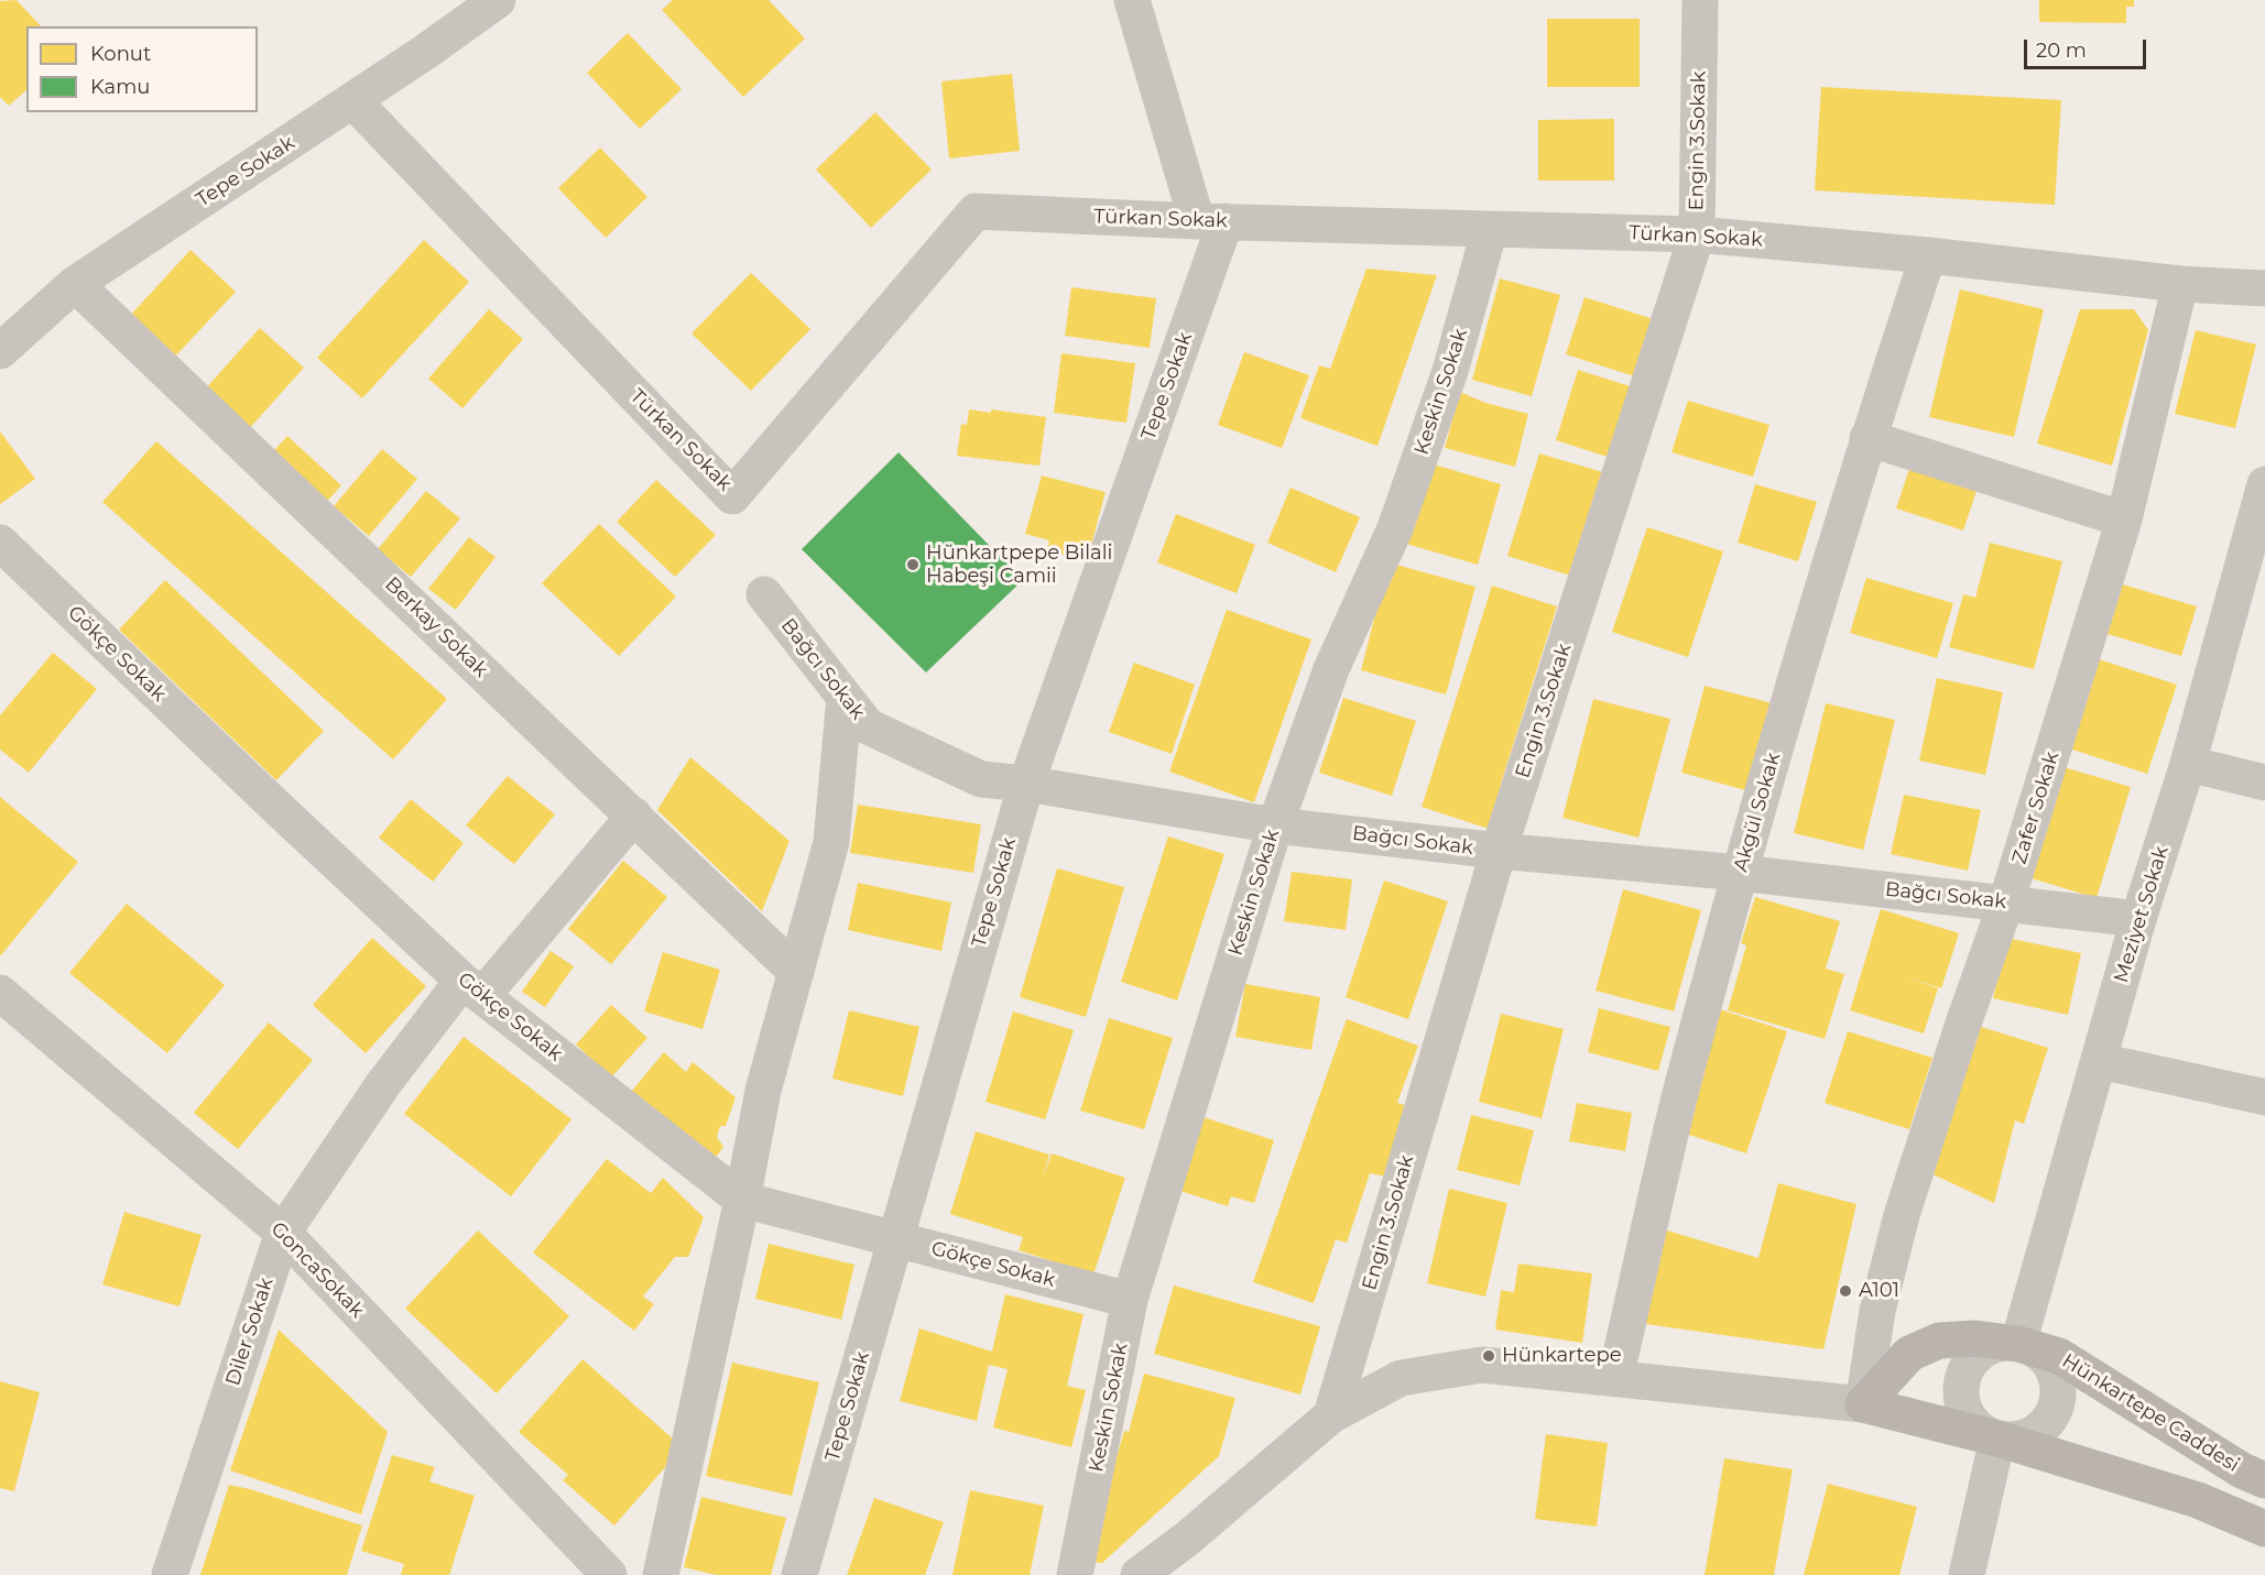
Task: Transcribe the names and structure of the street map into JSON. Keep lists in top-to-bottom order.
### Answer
{
  "streets": {
    "main road": ["Hünkartepe Caddesi"],
    "street": [
      "Engin 3.Sokak",
      "Tepe Sokak",
      "Türkan Sokak",
      "Keskin Sokak",
      "Berkay Sokak",
      "Gökçe Sokak",
      "Bağcı Sokak",
      "Zafer Sokak",
      "Akgül Sokak",
      "Meziyet Sokak",
      "GoncaSokak",
      "Diler Sokak"
    ]
  },
  "crossings": [
    ["Engin 3.Sokak", "Türkan Sokak"],
    ["Engin 3.Sokak", "Bağcı Sokak"],
    ["Tepe Sokak", "Türkan Sokak"],
    ["Tepe Sokak", "Berkay Sokak"],
    ["Tepe Sokak", "Gökçe Sokak"],
    ["Tepe Sokak", "Bağcı Sokak"],
    ["Türkan Sokak", "Keskin Sokak"],
    ["Türkan Sokak", "Zafer Sokak"],
    ["Türkan Sokak", "Akgül Sokak"],
    ["Keskin Sokak", "Gökçe Sokak"],
    ["Keskin Sokak", "Bağcı Sokak"],
    ["Berkay Sokak", "Diler Sokak"],
    ["Gökçe Sokak", "Diler Sokak"],
    ["Bağcı Sokak", "Zafer Sokak"],
    ["Bağcı Sokak", "Akgül Sokak"],
    ["Bağcı Sokak", "Meziyet Sokak"],
    ["Zafer Sokak", "Hünkartepe Caddesi"],
    ["Meziyet Sokak", "Hünkartepe Caddesi"],
    ["GoncaSokak", "Diler Sokak"]
  ],
  "places": ["Hünkartpepe Bilali Habeşi Camii", "A101", "Hünkartepe"],
  "legend": ["Konut", "Kamu"],
  "scale_bar": "20 m"
}
